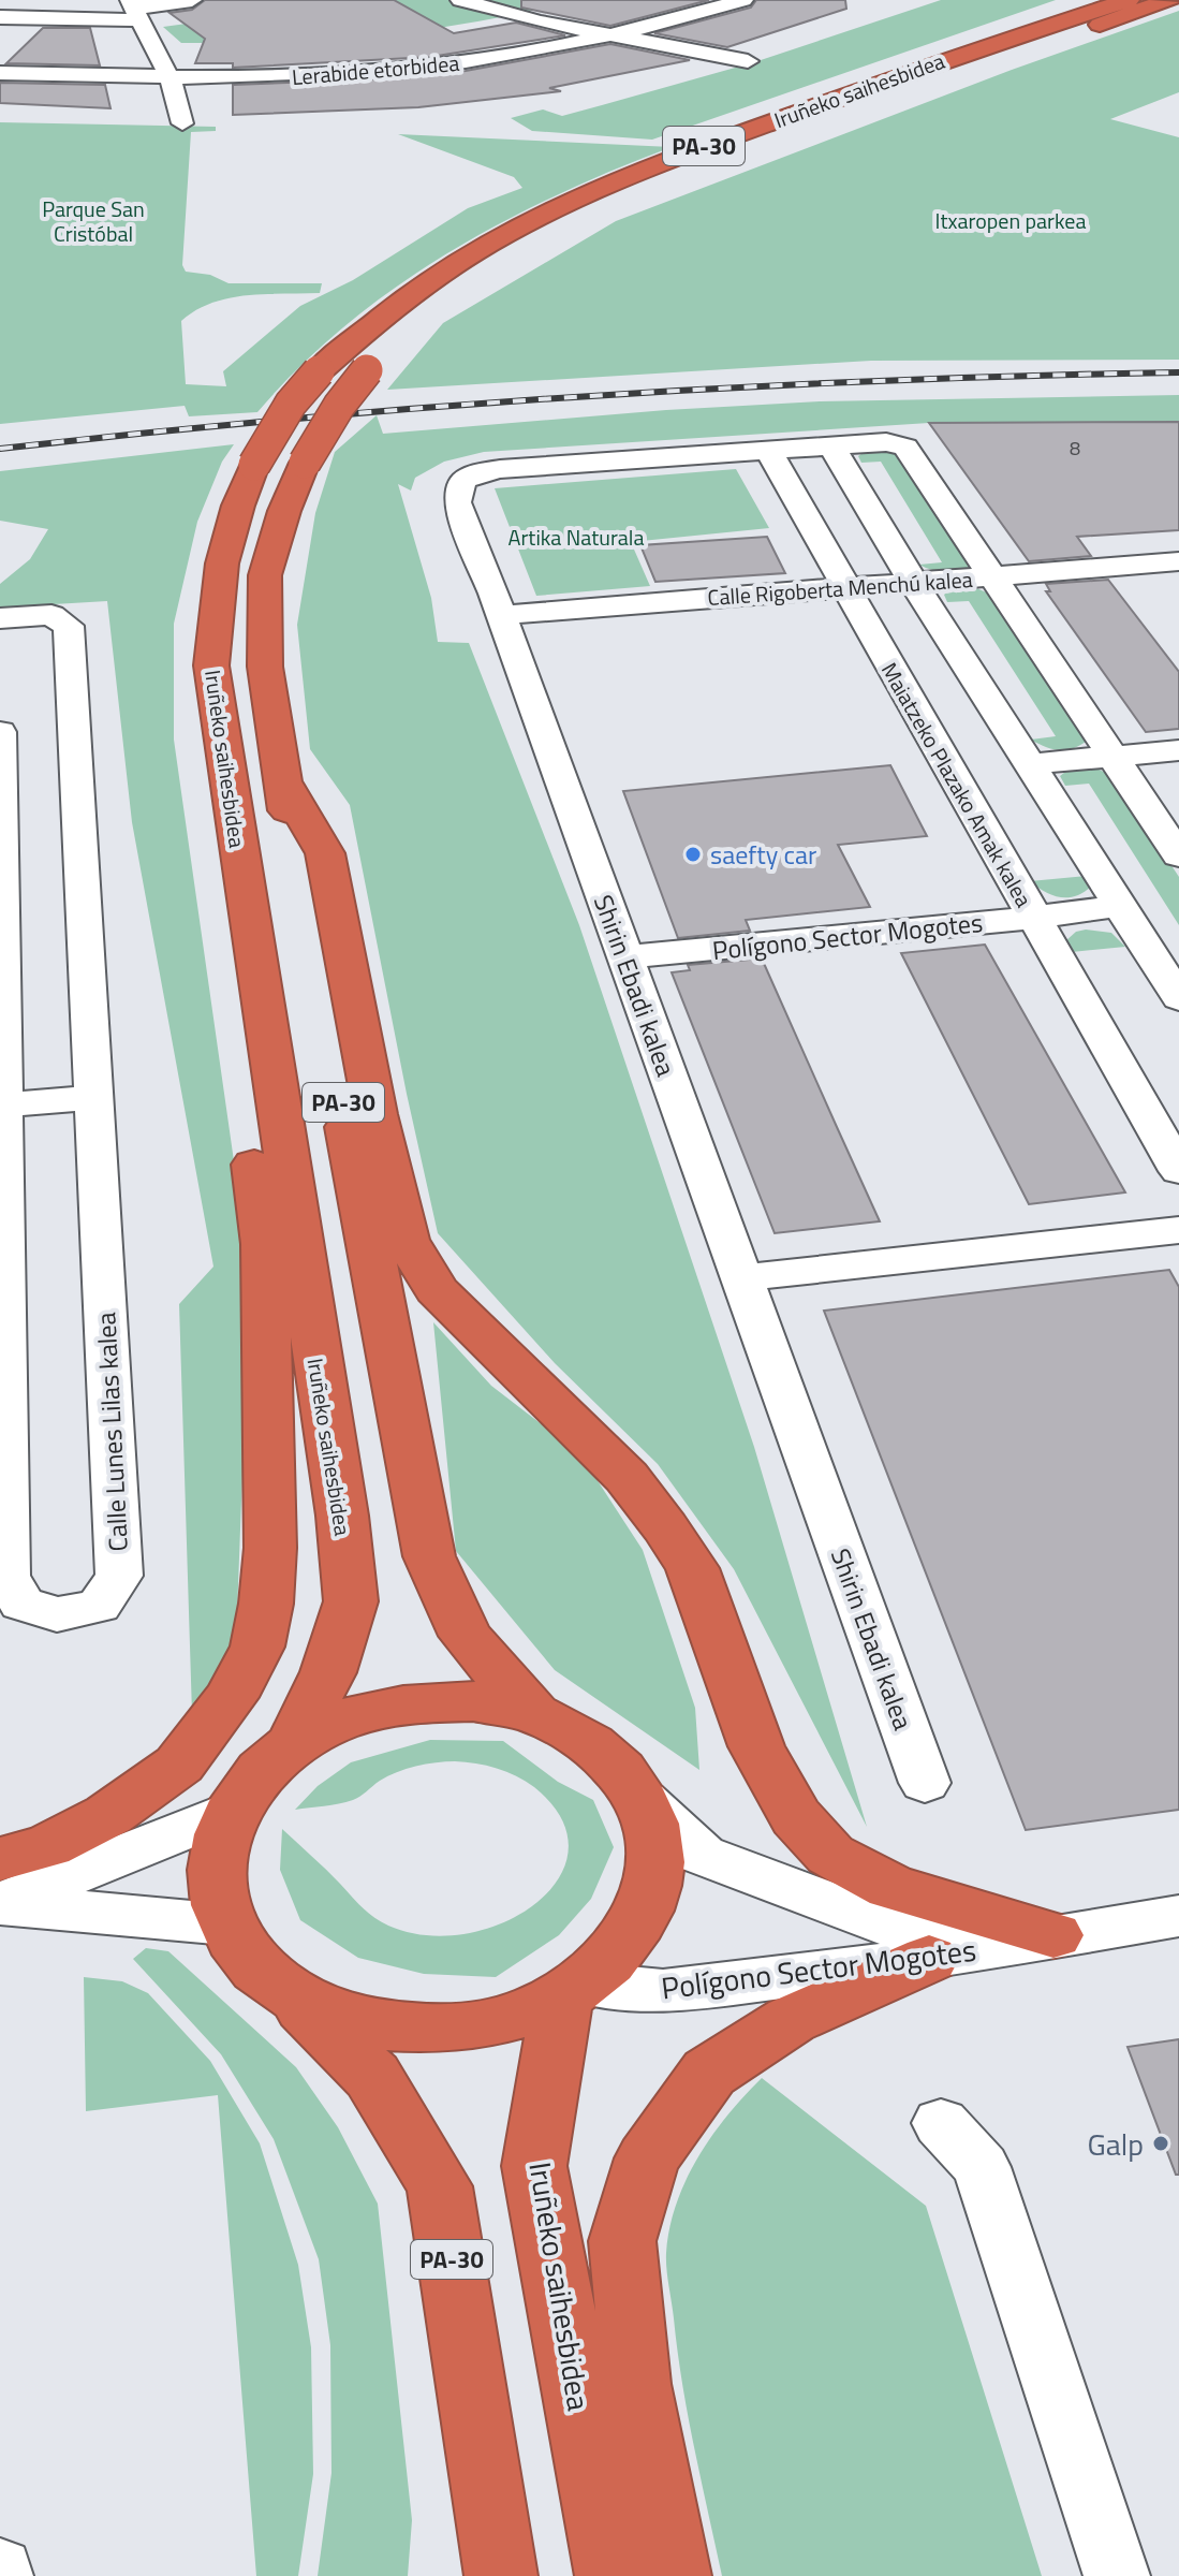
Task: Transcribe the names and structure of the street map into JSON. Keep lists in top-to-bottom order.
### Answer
{
  "streets": {
    "highway": ["Iruñeko saihesbidea", "PA-30"],
    "street": [
      "Lerabide etorbidea",
      "Calle Rigoberta Menchú kalea",
      "Maiatzeko Plazako Amak kalea",
      "Polígono Sector Mogotes",
      "Shirin Ebadi kalea",
      "Calle Lunes Lilas kalea"
    ]
  },
  "crossings": [
    ["Iruñeko saihesbidea", "PA-30"],
    ["Iruñeko saihesbidea", "Polígono Sector Mogotes"],
    ["PA-30", "Polígono Sector Mogotes"],
    ["Calle Rigoberta Menchú kalea", "Maiatzeko Plazako Amak kalea"],
    ["Calle Rigoberta Menchú kalea", "Shirin Ebadi kalea"],
    ["Maiatzeko Plazako Amak kalea", "Polígono Sector Mogotes"],
    ["Maiatzeko Plazako Amak kalea", "Shirin Ebadi kalea"],
    ["Polígono Sector Mogotes", "Shirin Ebadi kalea"]
  ],
  "parks": ["Parque San Cristóbal", "Itxaropen parkea", "Artika Naturala"],
  "places": ["saefty car", "Galp"],
  "house_numbers": ["8"]
}
